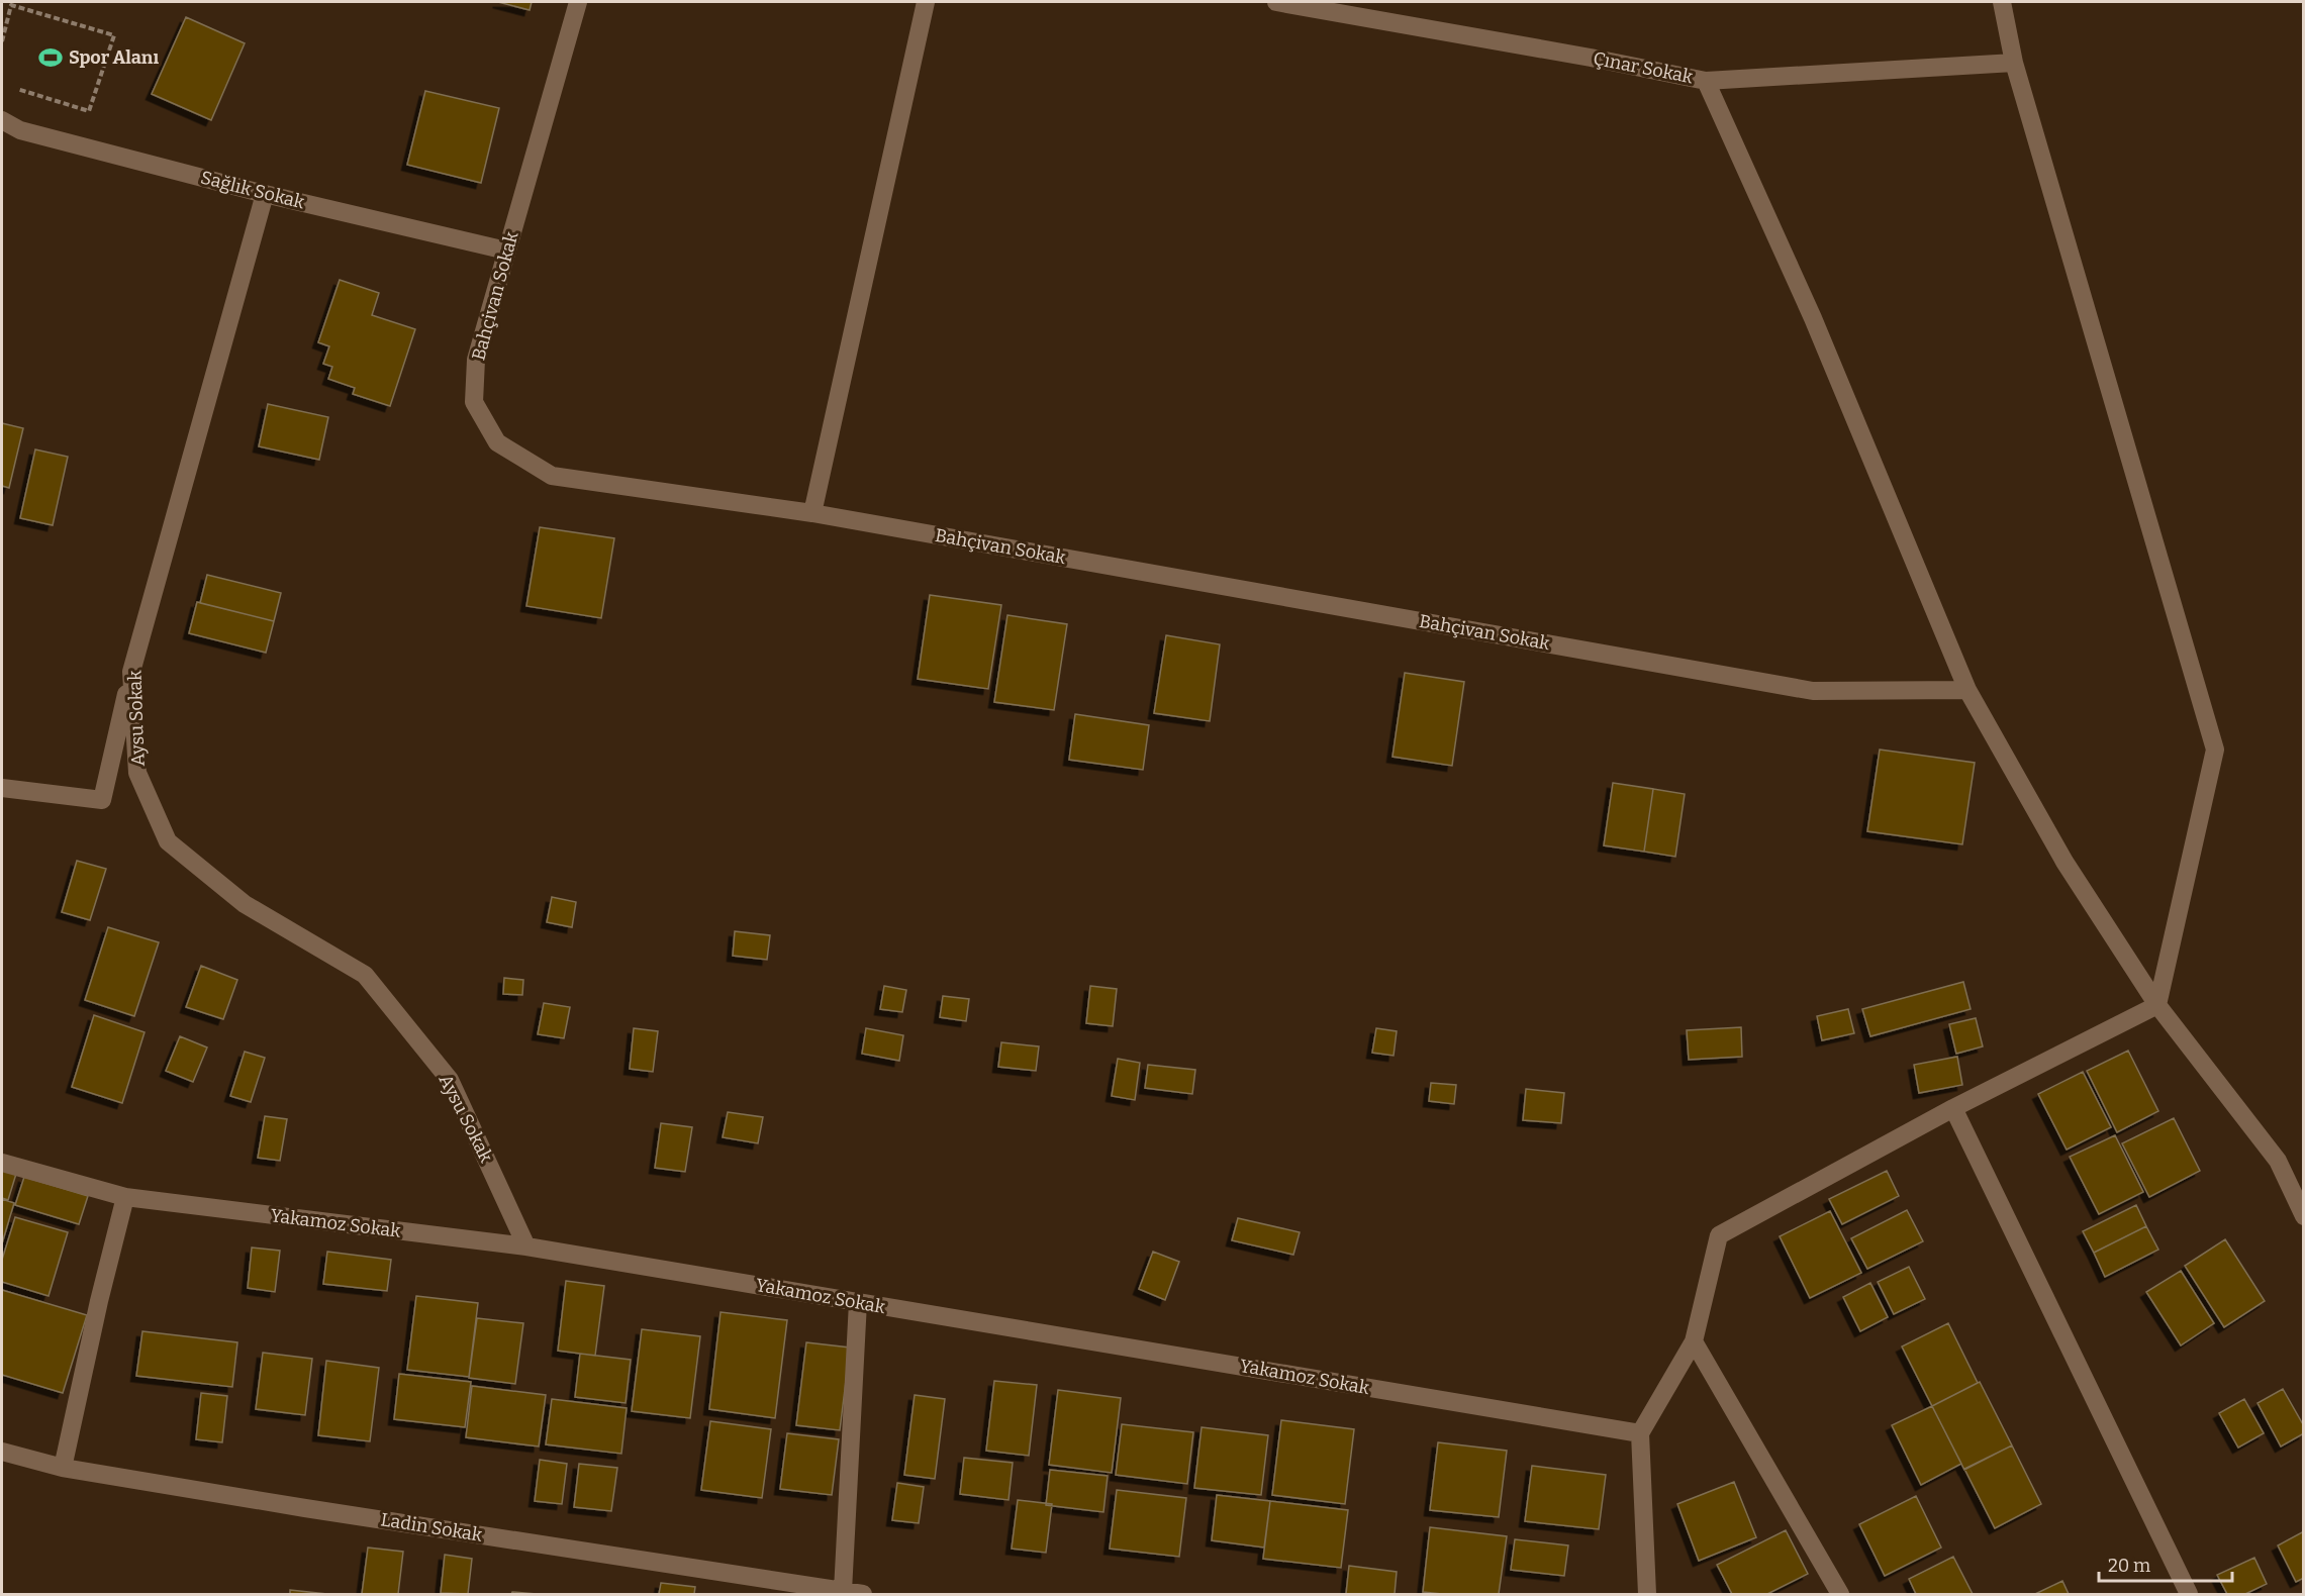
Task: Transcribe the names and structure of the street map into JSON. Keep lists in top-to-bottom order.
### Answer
{
  "streets": {
    "street": [
      "Çınar Sokak",
      "Sağlık Sokak",
      "Bahçivan Sokak",
      "Aysu Sokak",
      "Yakamoz Sokak",
      "Ladin Sokak"
    ]
  },
  "crossings": [
    ["Sağlık Sokak", "Bahçivan Sokak"],
    ["Sağlık Sokak", "Aysu Sokak"],
    ["Aysu Sokak", "Yakamoz Sokak"]
  ],
  "places": {
    "sports": ["Spor Alanı"]
  },
  "scale_bar": "20 m"
}
